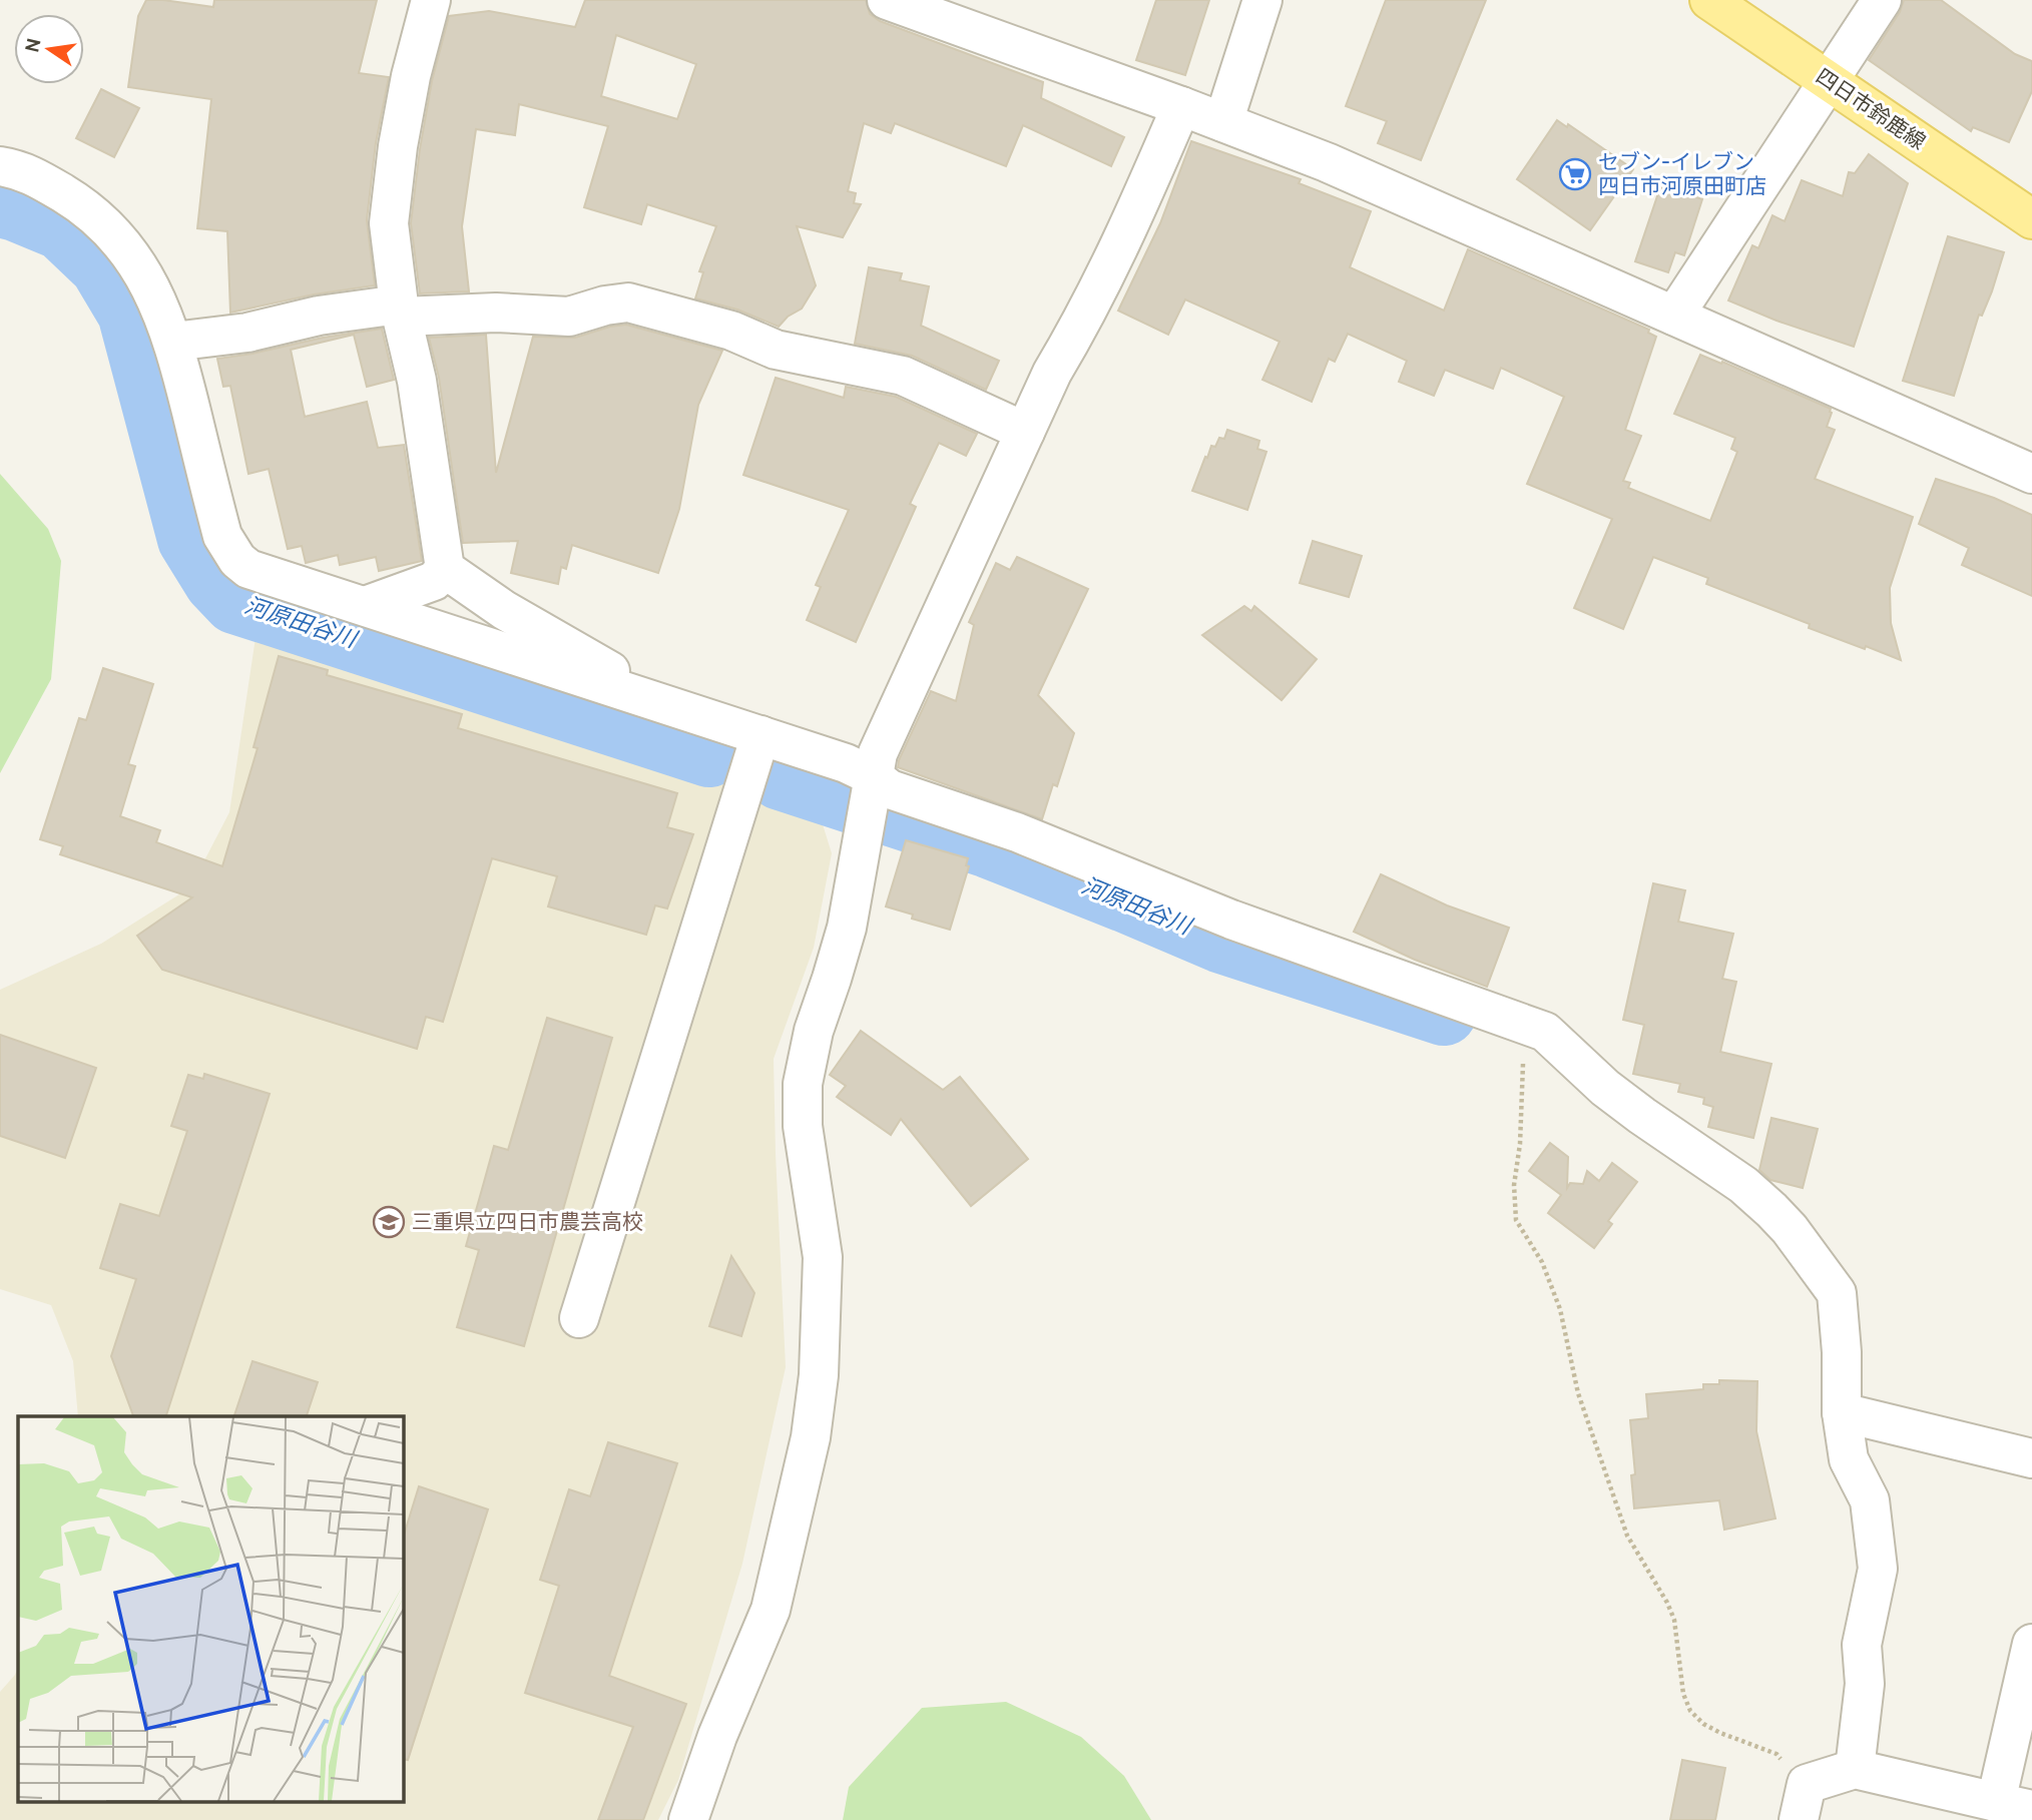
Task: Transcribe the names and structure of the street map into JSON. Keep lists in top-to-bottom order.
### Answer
{
  "streets": {
    "main road": ["四日市鈴鹿線"]
  },
  "water": ["河原田谷川"],
  "places": {
    "supermarket": ["セブン-イレブン 四日市河原田町店"],
    "school or university": ["三重県立四日市農芸高校"]
  },
  "north": "left"
}
